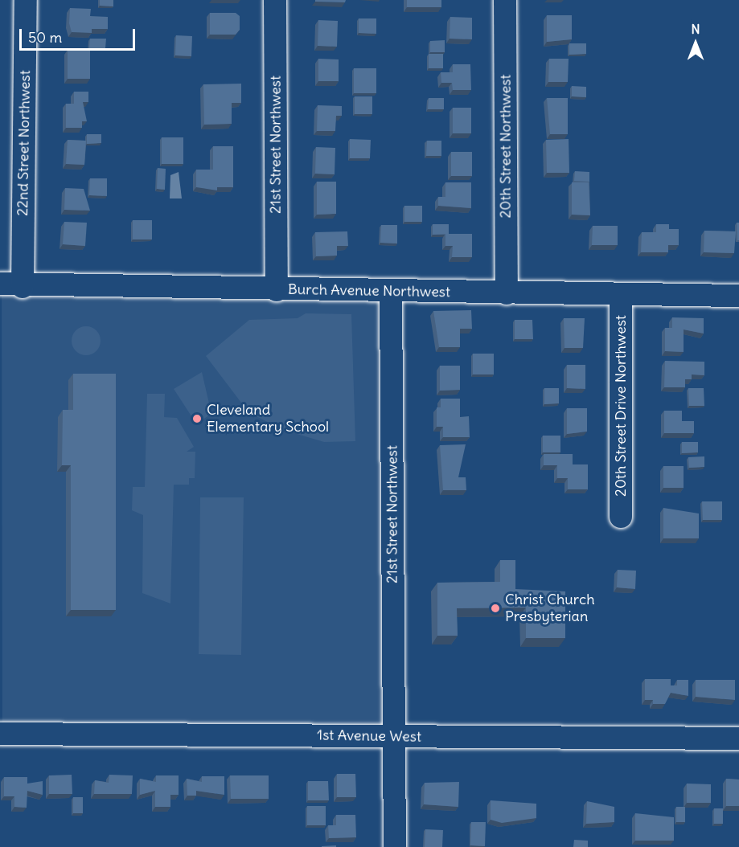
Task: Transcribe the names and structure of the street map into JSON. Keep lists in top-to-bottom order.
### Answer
{
  "streets": {
    "street": [
      "22nd Street Northwest",
      "21st Street Northwest",
      "20th Street Northwest",
      "Burch Avenue Northwest",
      "20th Street Drive Northwest",
      "1st Avenue West"
    ]
  },
  "crossings": [
    ["22nd Street Northwest", "Burch Avenue Northwest"],
    ["21st Street Northwest", "Burch Avenue Northwest"],
    ["21st Street Northwest", "1st Avenue West"],
    ["20th Street Northwest", "Burch Avenue Northwest"],
    ["Burch Avenue Northwest", "20th Street Drive Northwest"]
  ],
  "places": ["Cleveland Elementary School", "Christ Church Presbyterian"],
  "scale_bar": "50 m",
  "north": "top"
}
